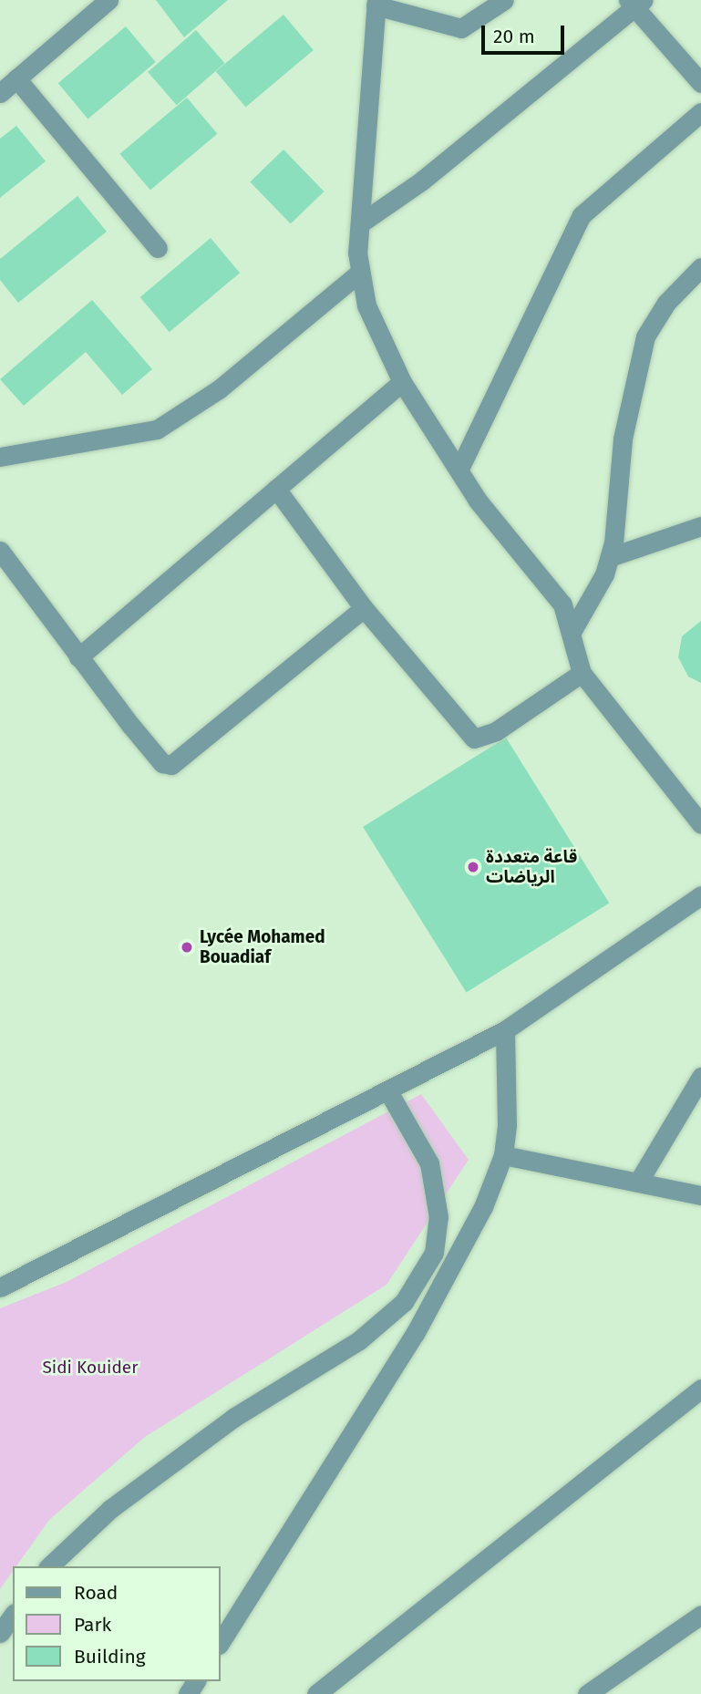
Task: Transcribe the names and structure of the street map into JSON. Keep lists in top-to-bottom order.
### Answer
{
  "parks": ["Sidi Kouider"],
  "places": ["قاعة متعددة الرياضات", "Lycée Mohamed Bouadiaf"],
  "legend": ["Road", "Park", "Building"],
  "scale_bar": "20 m"
}
